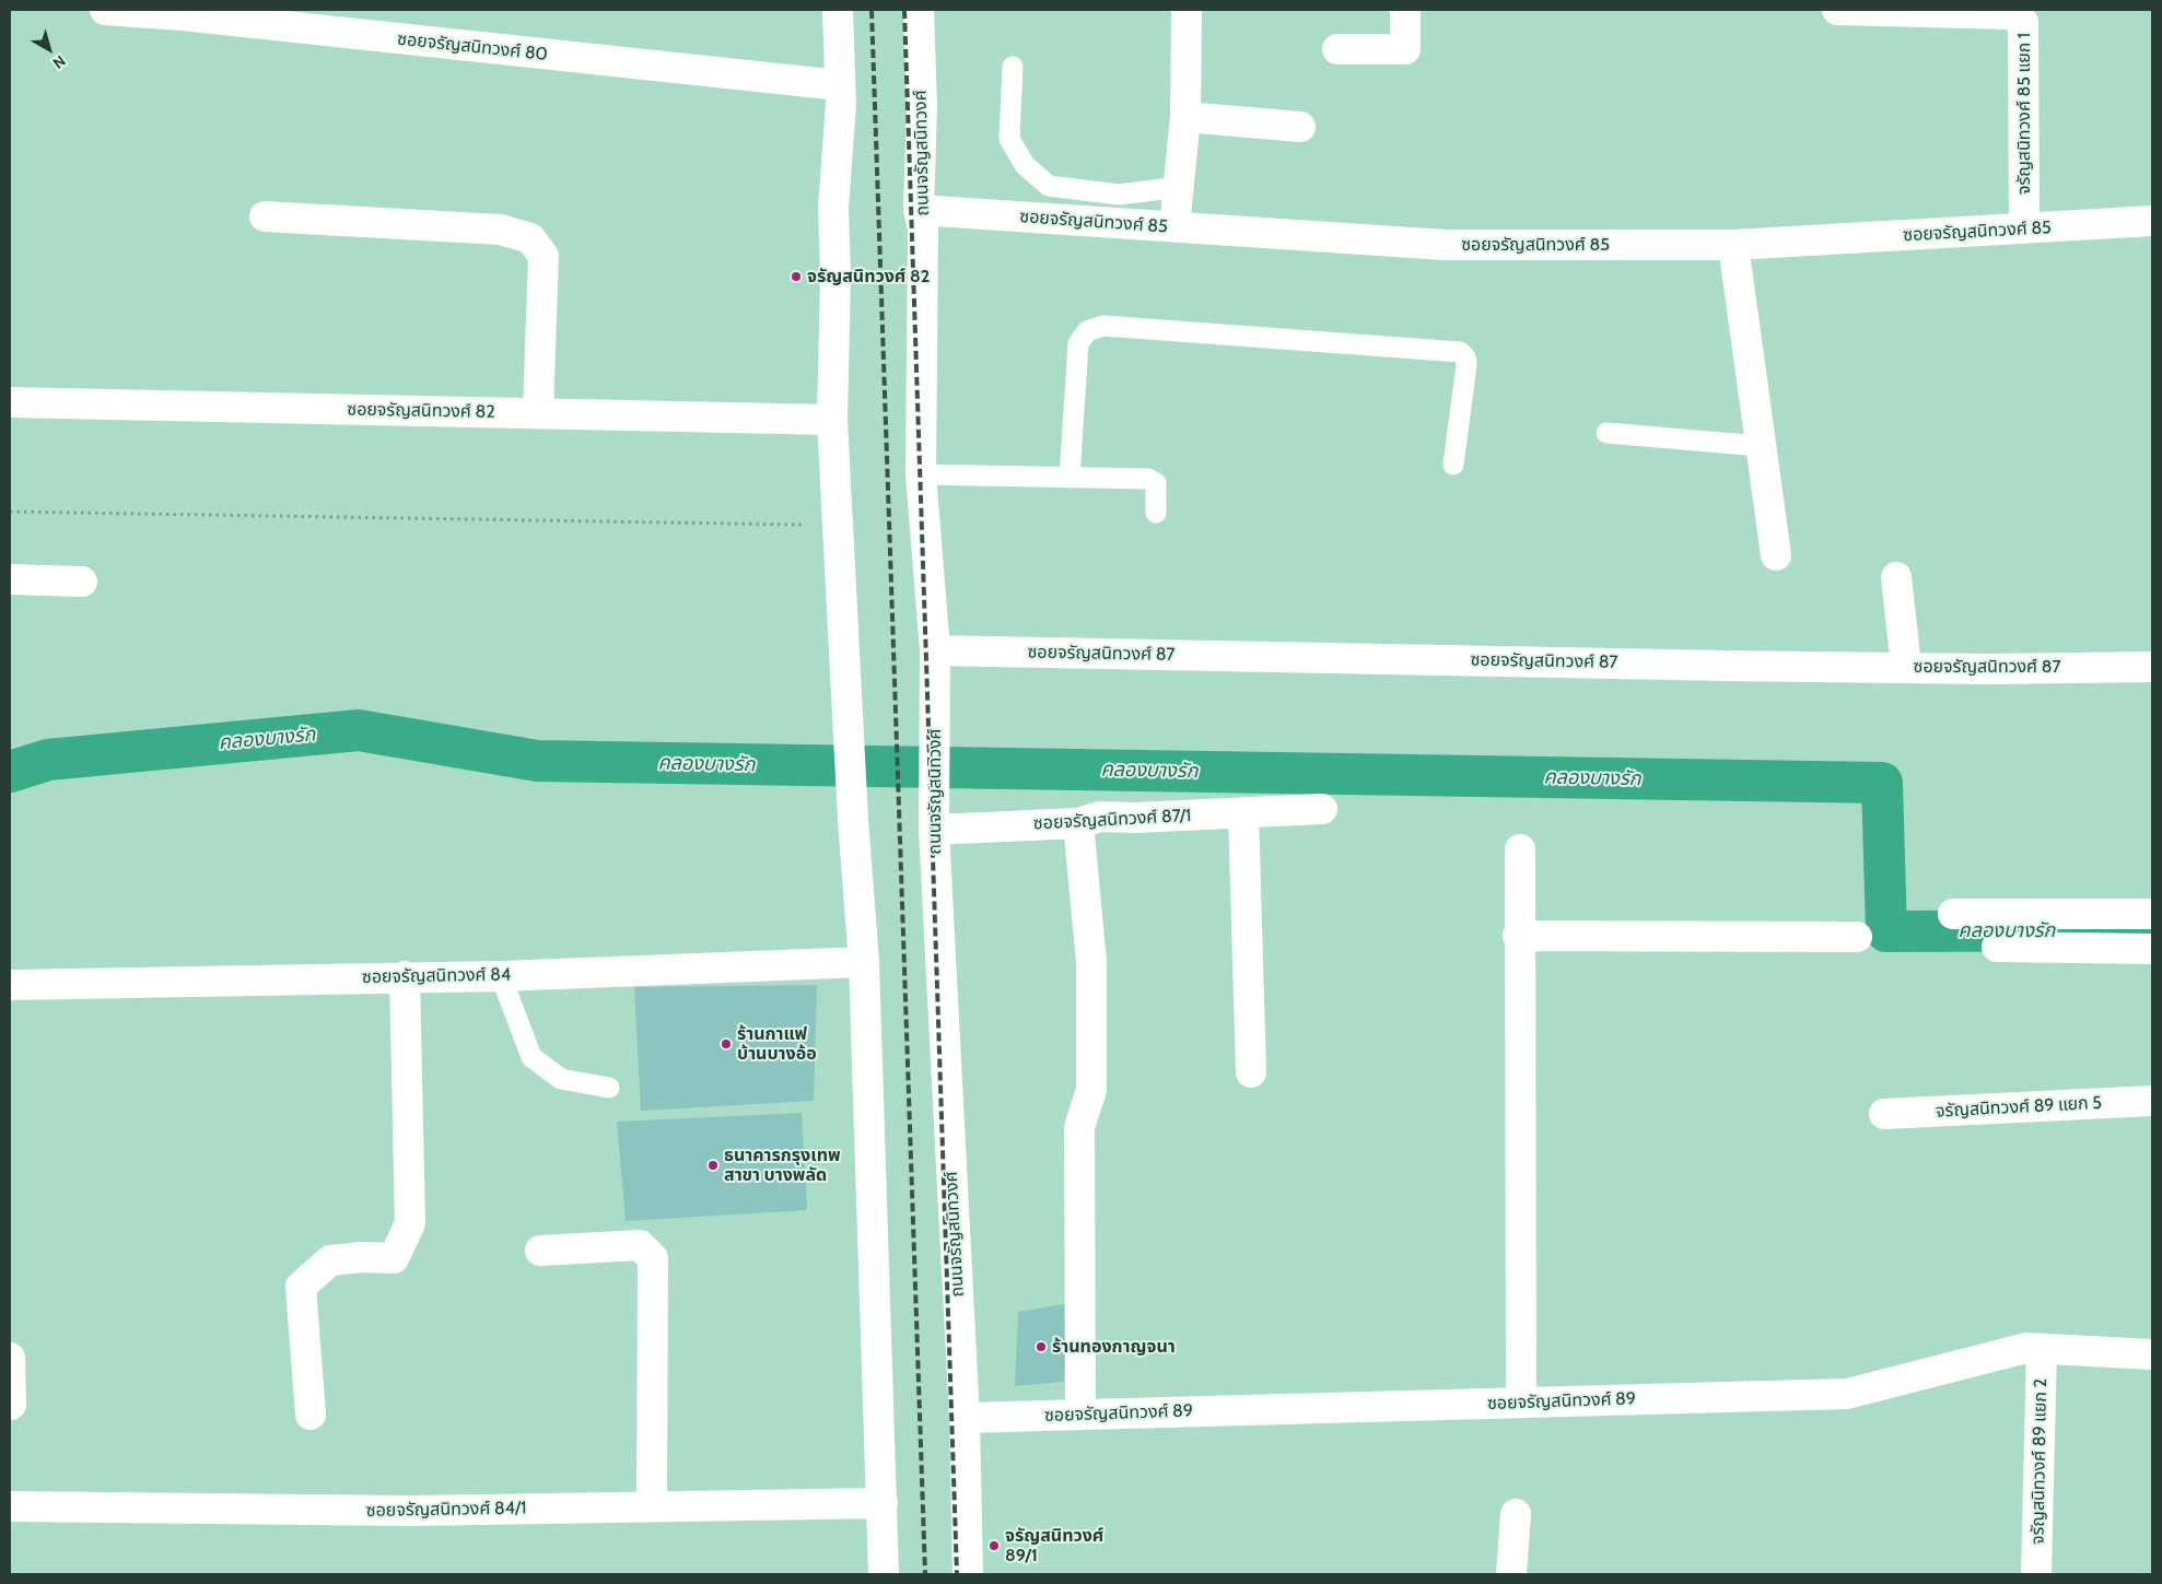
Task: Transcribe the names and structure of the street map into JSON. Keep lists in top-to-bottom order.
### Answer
{
  "streets": {
    "street": [
      "ซอยจรัญสนิทวงศ์ 80",
      "จรัญสนิทวงศ์ 85 แยก 1",
      "ถนนจรัญสนิทวงศ์",
      "ซอยจรัญสนิทวงศ์ 85",
      "ซอยจรัญสนิทวงศ์ 82",
      "ซอยจรัญสนิทวงศ์ 87",
      "ซอยจรัญสนิทวงศ์ 87/1",
      "ซอยจรัญสนิทวงศ์ 84",
      "จรัญสนิทวงศ์ 89 แยก 5",
      "ซอยจรัญสนิทวงศ์ 89",
      "จรัญสนิทวงศ์ 89 แยก 2",
      "ซอยจรัญสนิทวงศ์ 84/1"
    ]
  },
  "crossings": [
    ["จรัญสนิทวงศ์ 85 แยก 1", "ซอยจรัญสนิทวงศ์ 85"],
    ["ถนนจรัญสนิทวงศ์", "ซอยจรัญสนิทวงศ์ 85"],
    ["ถนนจรัญสนิทวงศ์", "ซอยจรัญสนิทวงศ์ 87"],
    ["ถนนจรัญสนิทวงศ์", "ซอยจรัญสนิทวงศ์ 87/1"],
    ["ถนนจรัญสนิทวงศ์", "ซอยจรัญสนิทวงศ์ 89"],
    ["ซอยจรัญสนิทวงศ์ 89", "จรัญสนิทวงศ์ 89 แยก 2"]
  ],
  "water": ["คลองบางรัก"],
  "places": [
    "จรัญสนิทวงศ์ 82",
    "ร้านกาแฟ บ้านบางอ้อ",
    "ธนาคารกรุงเทพ สาขา บางพลัด",
    "ร้านทองกาญจนา",
    "จรัญสนิทวงศ์ 89/1"
  ],
  "north": "bottom right"
}
